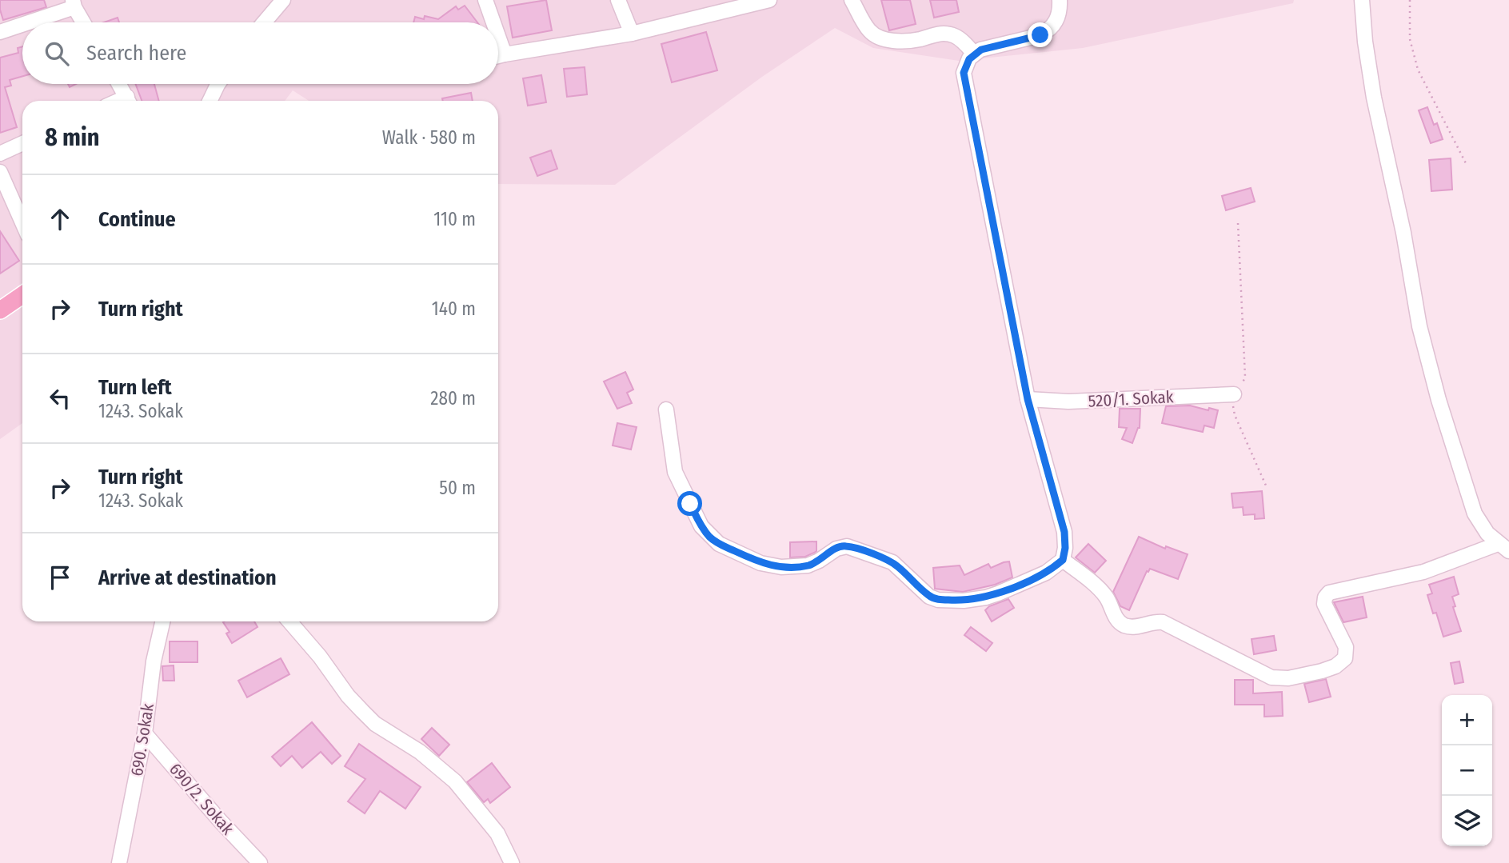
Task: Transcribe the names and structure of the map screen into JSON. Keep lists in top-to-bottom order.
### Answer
{
  "streets": {
    "street": ["520/1. Sokak", "690. Sokak", "690/2. Sokak"]
  },
  "crossings": [
    ["690. Sokak", "690/2. Sokak"]
  ],
  "page": {
    "search": "Search here",
    "heading": ["8 min", "Walk · 580 m"],
    "list": [
      ["Continue", "110 m"],
      ["Turn right", "140 m"],
      ["Turn left", "1243. Sokak", "280 m"],
      ["Turn right", "1243. Sokak", "50 m"],
      "Arrive at destination"
    ],
    "map_buttons": ["+", "−"]
  }
}
